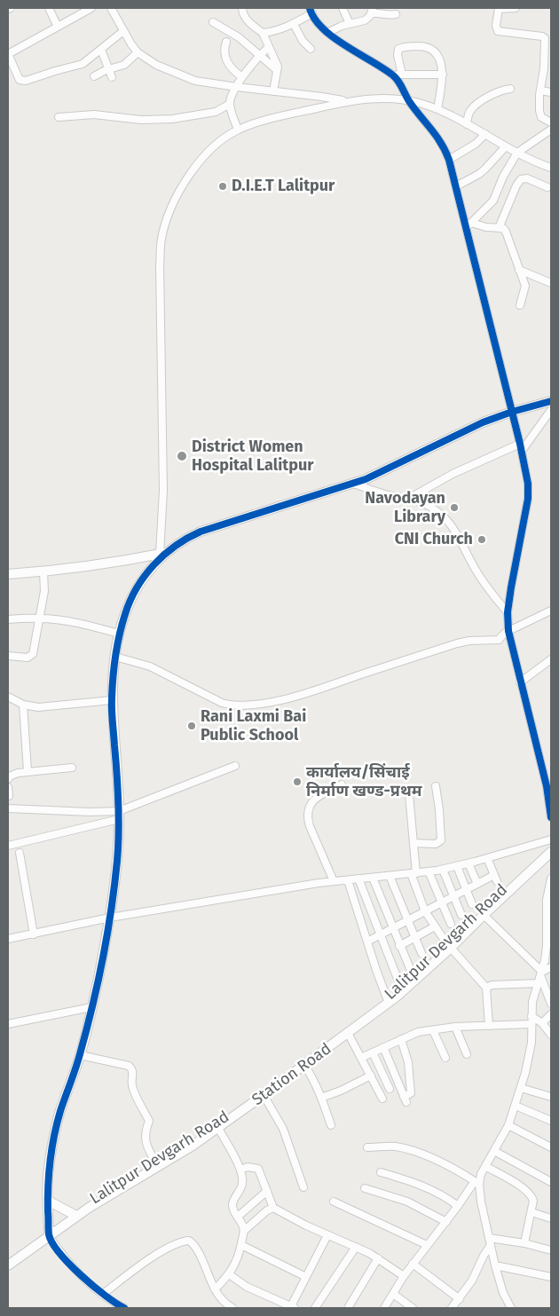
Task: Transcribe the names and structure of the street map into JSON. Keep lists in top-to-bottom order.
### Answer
{
  "streets": {
    "main road": ["Lalitpur Devgarh Road", "Station Road"]
  },
  "crossings": [
    ["Lalitpur Devgarh Road", "Station Road"]
  ],
  "places": [
    "D.I.E.T Lalitpur",
    "District Women Hospital Lalitpur",
    "Navodayan Library",
    "CNI Church",
    "Rani Laxmi Bai Public School",
    "कार्यालय/सिंचाई निर्माण खण्ड-प्रथम"
  ]
}
